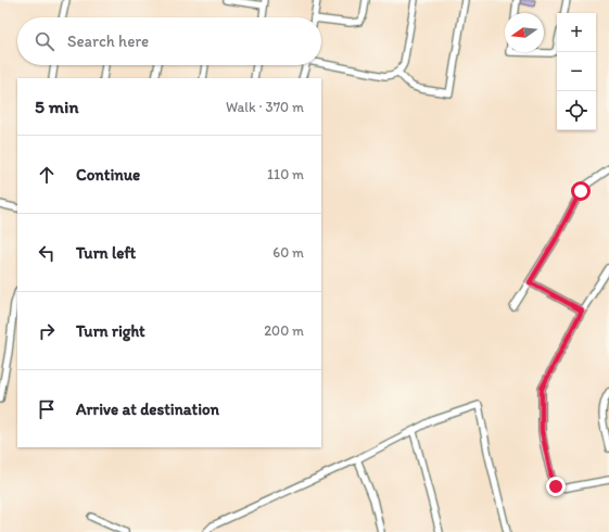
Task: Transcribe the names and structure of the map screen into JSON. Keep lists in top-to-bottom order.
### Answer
{
  "north": "left",
  "page": {
    "map_buttons": ["+", "−"],
    "search": "Search here",
    "heading": ["5 min", "Walk · 370 m"],
    "list": [
      ["Continue", "110 m"],
      ["Turn left", "60 m"],
      ["Turn right", "200 m"],
      "Arrive at destination"
    ]
  }
}
